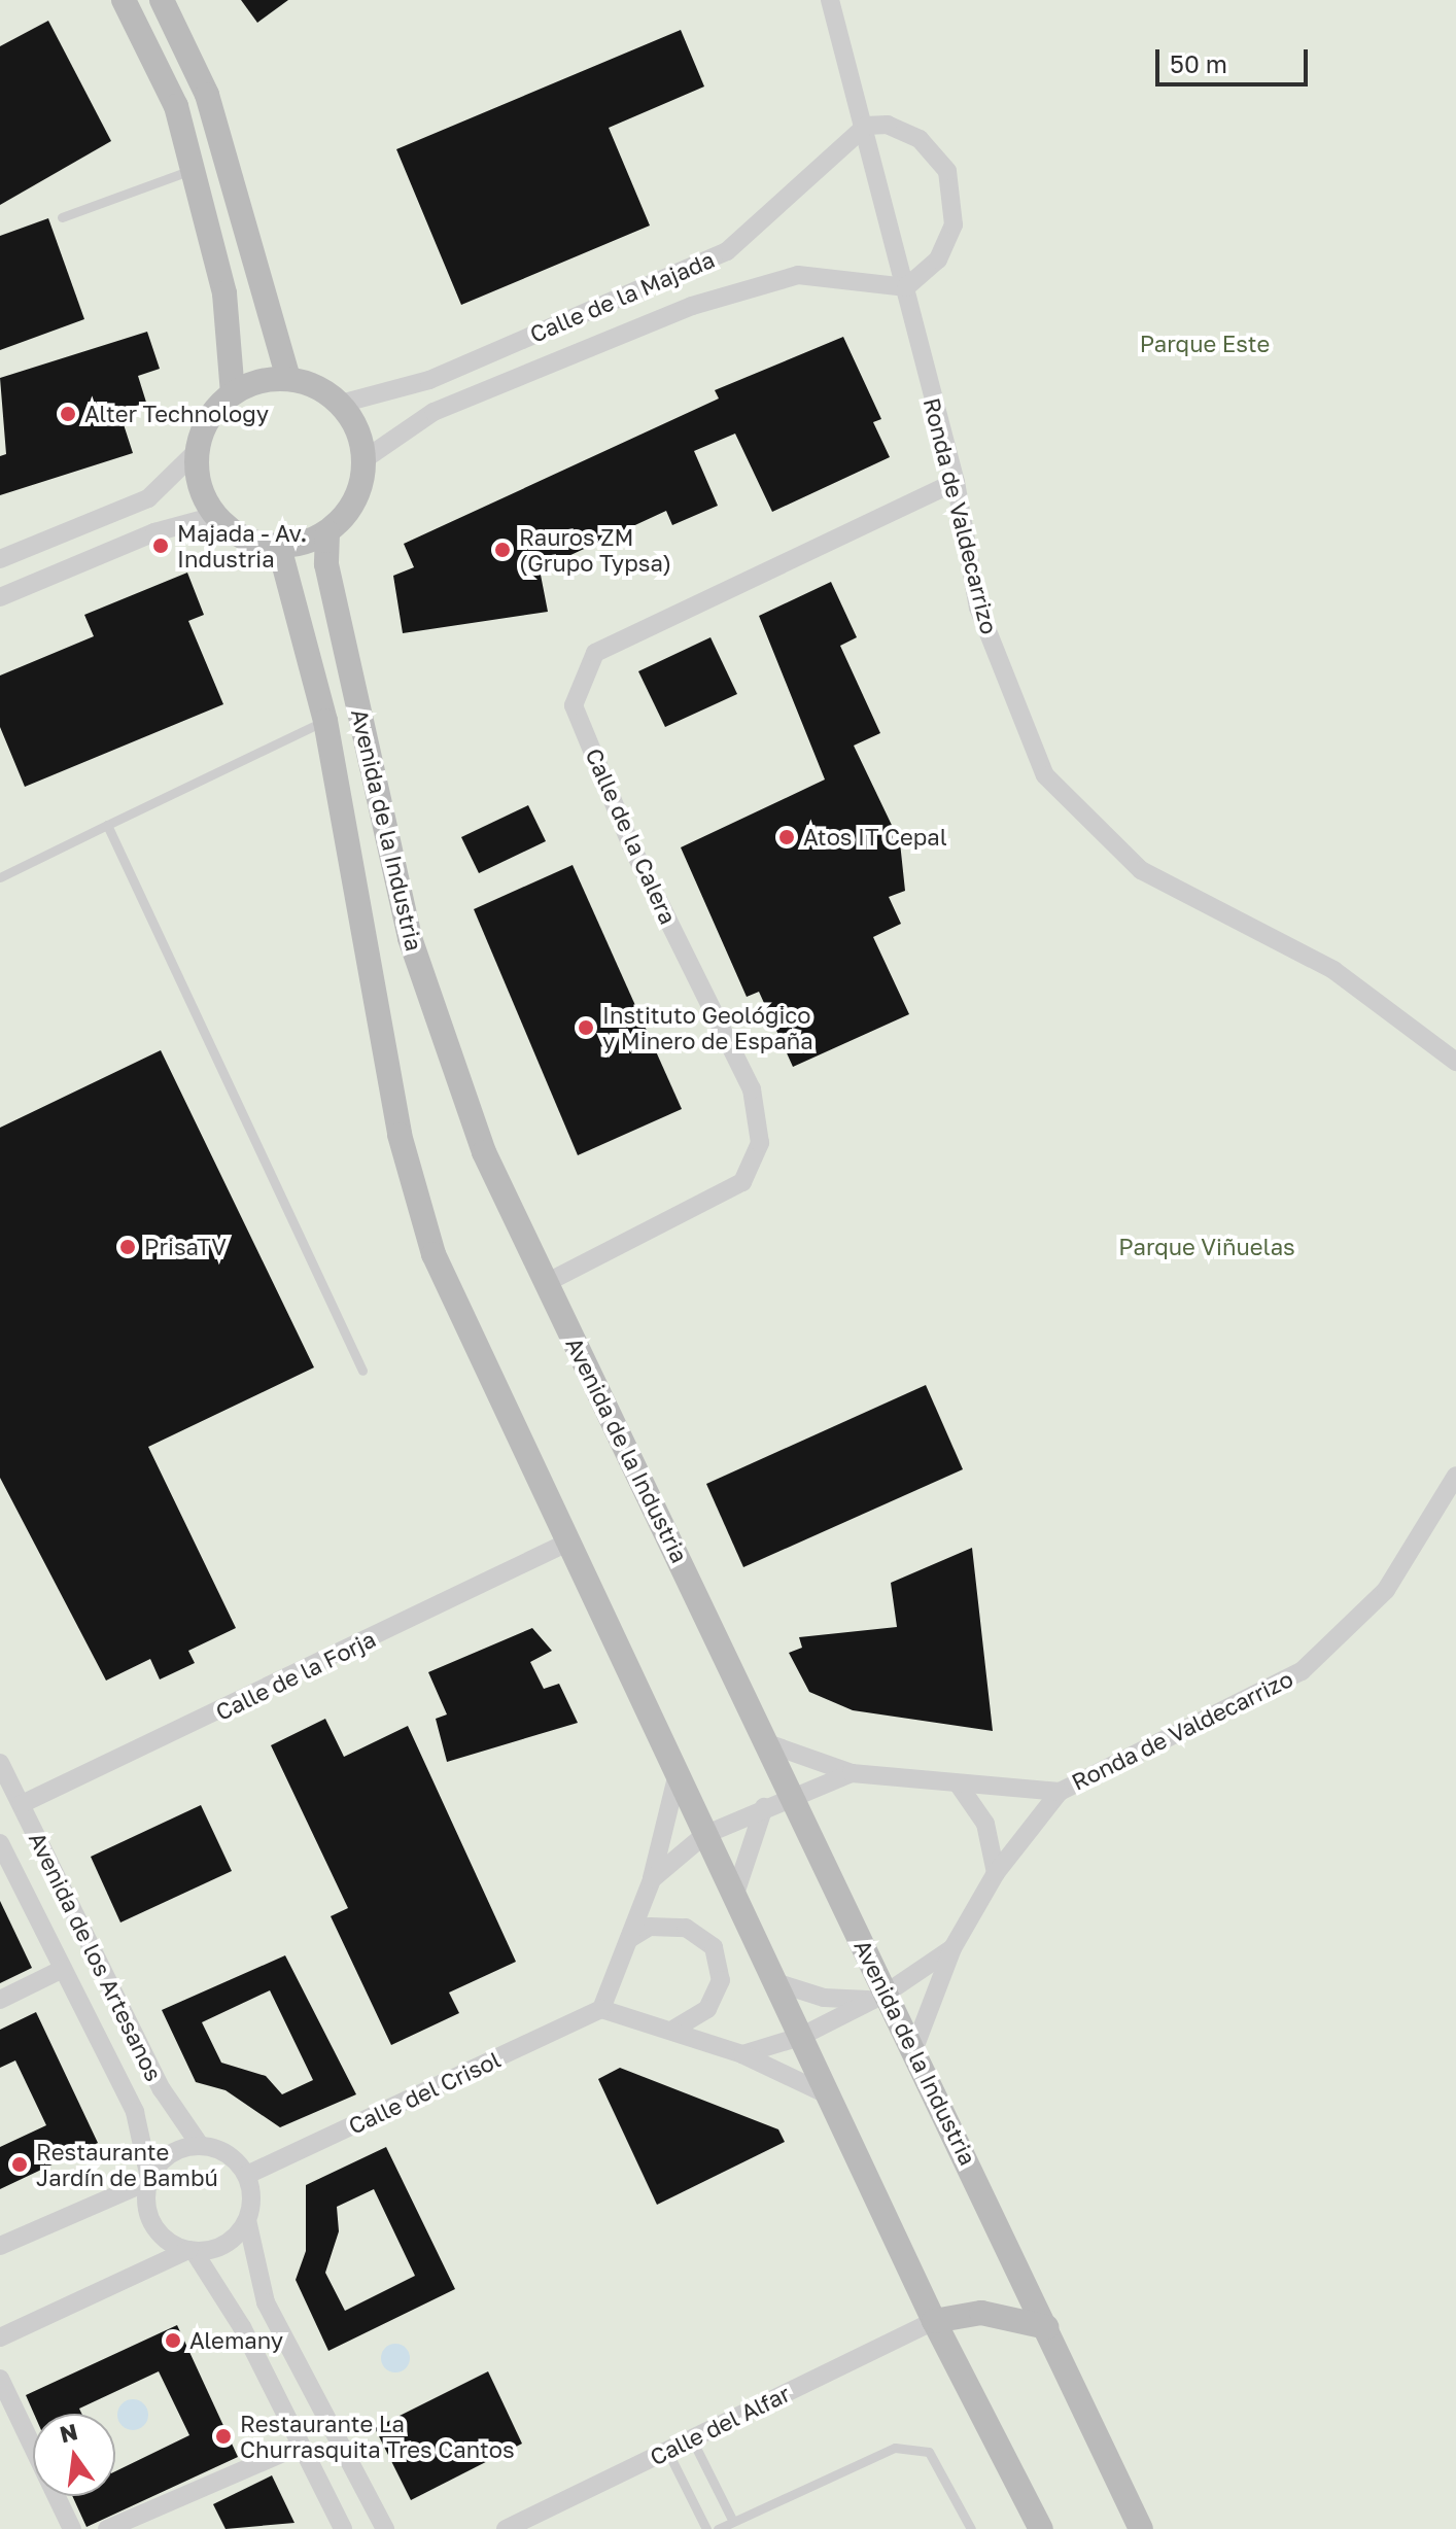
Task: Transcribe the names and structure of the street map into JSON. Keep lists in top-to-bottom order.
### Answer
{
  "streets": {
    "street": [
      "Calle de la Majada",
      "Ronda de Valdecarrizo",
      "Avenida de la Industria",
      "Calle de la Calera",
      "Calle de la Forja",
      "Avenida de los Artesanos",
      "Calle del Crisol",
      "Calle del Alfar"
    ]
  },
  "crossings": [
    ["Calle de la Majada", "Ronda de Valdecarrizo"],
    ["Calle de la Majada", "Avenida de la Industria"],
    ["Ronda de Valdecarrizo", "Calle de la Calera"],
    ["Avenida de la Industria", "Calle de la Calera"],
    ["Avenida de la Industria", "Calle de la Forja"],
    ["Avenida de la Industria", "Calle del Alfar"],
    ["Calle de la Forja", "Avenida de los Artesanos"],
    ["Avenida de los Artesanos", "Calle del Crisol"]
  ],
  "parks": ["Parque Este", "Parque Viñuelas"],
  "places": [
    "Alter Technology",
    "Majada - Av. Industria",
    "Rauros ZM (Grupo Typsa)",
    "Atos IT Cepal",
    "Instituto Geológico y Minero de España",
    "PrisaTV",
    "Restaurante Jardín de Bambú",
    "Alemany",
    "Restaurante La Churrasquita Tres Cantos"
  ],
  "scale_bar": "50 m",
  "north": "top"
}
